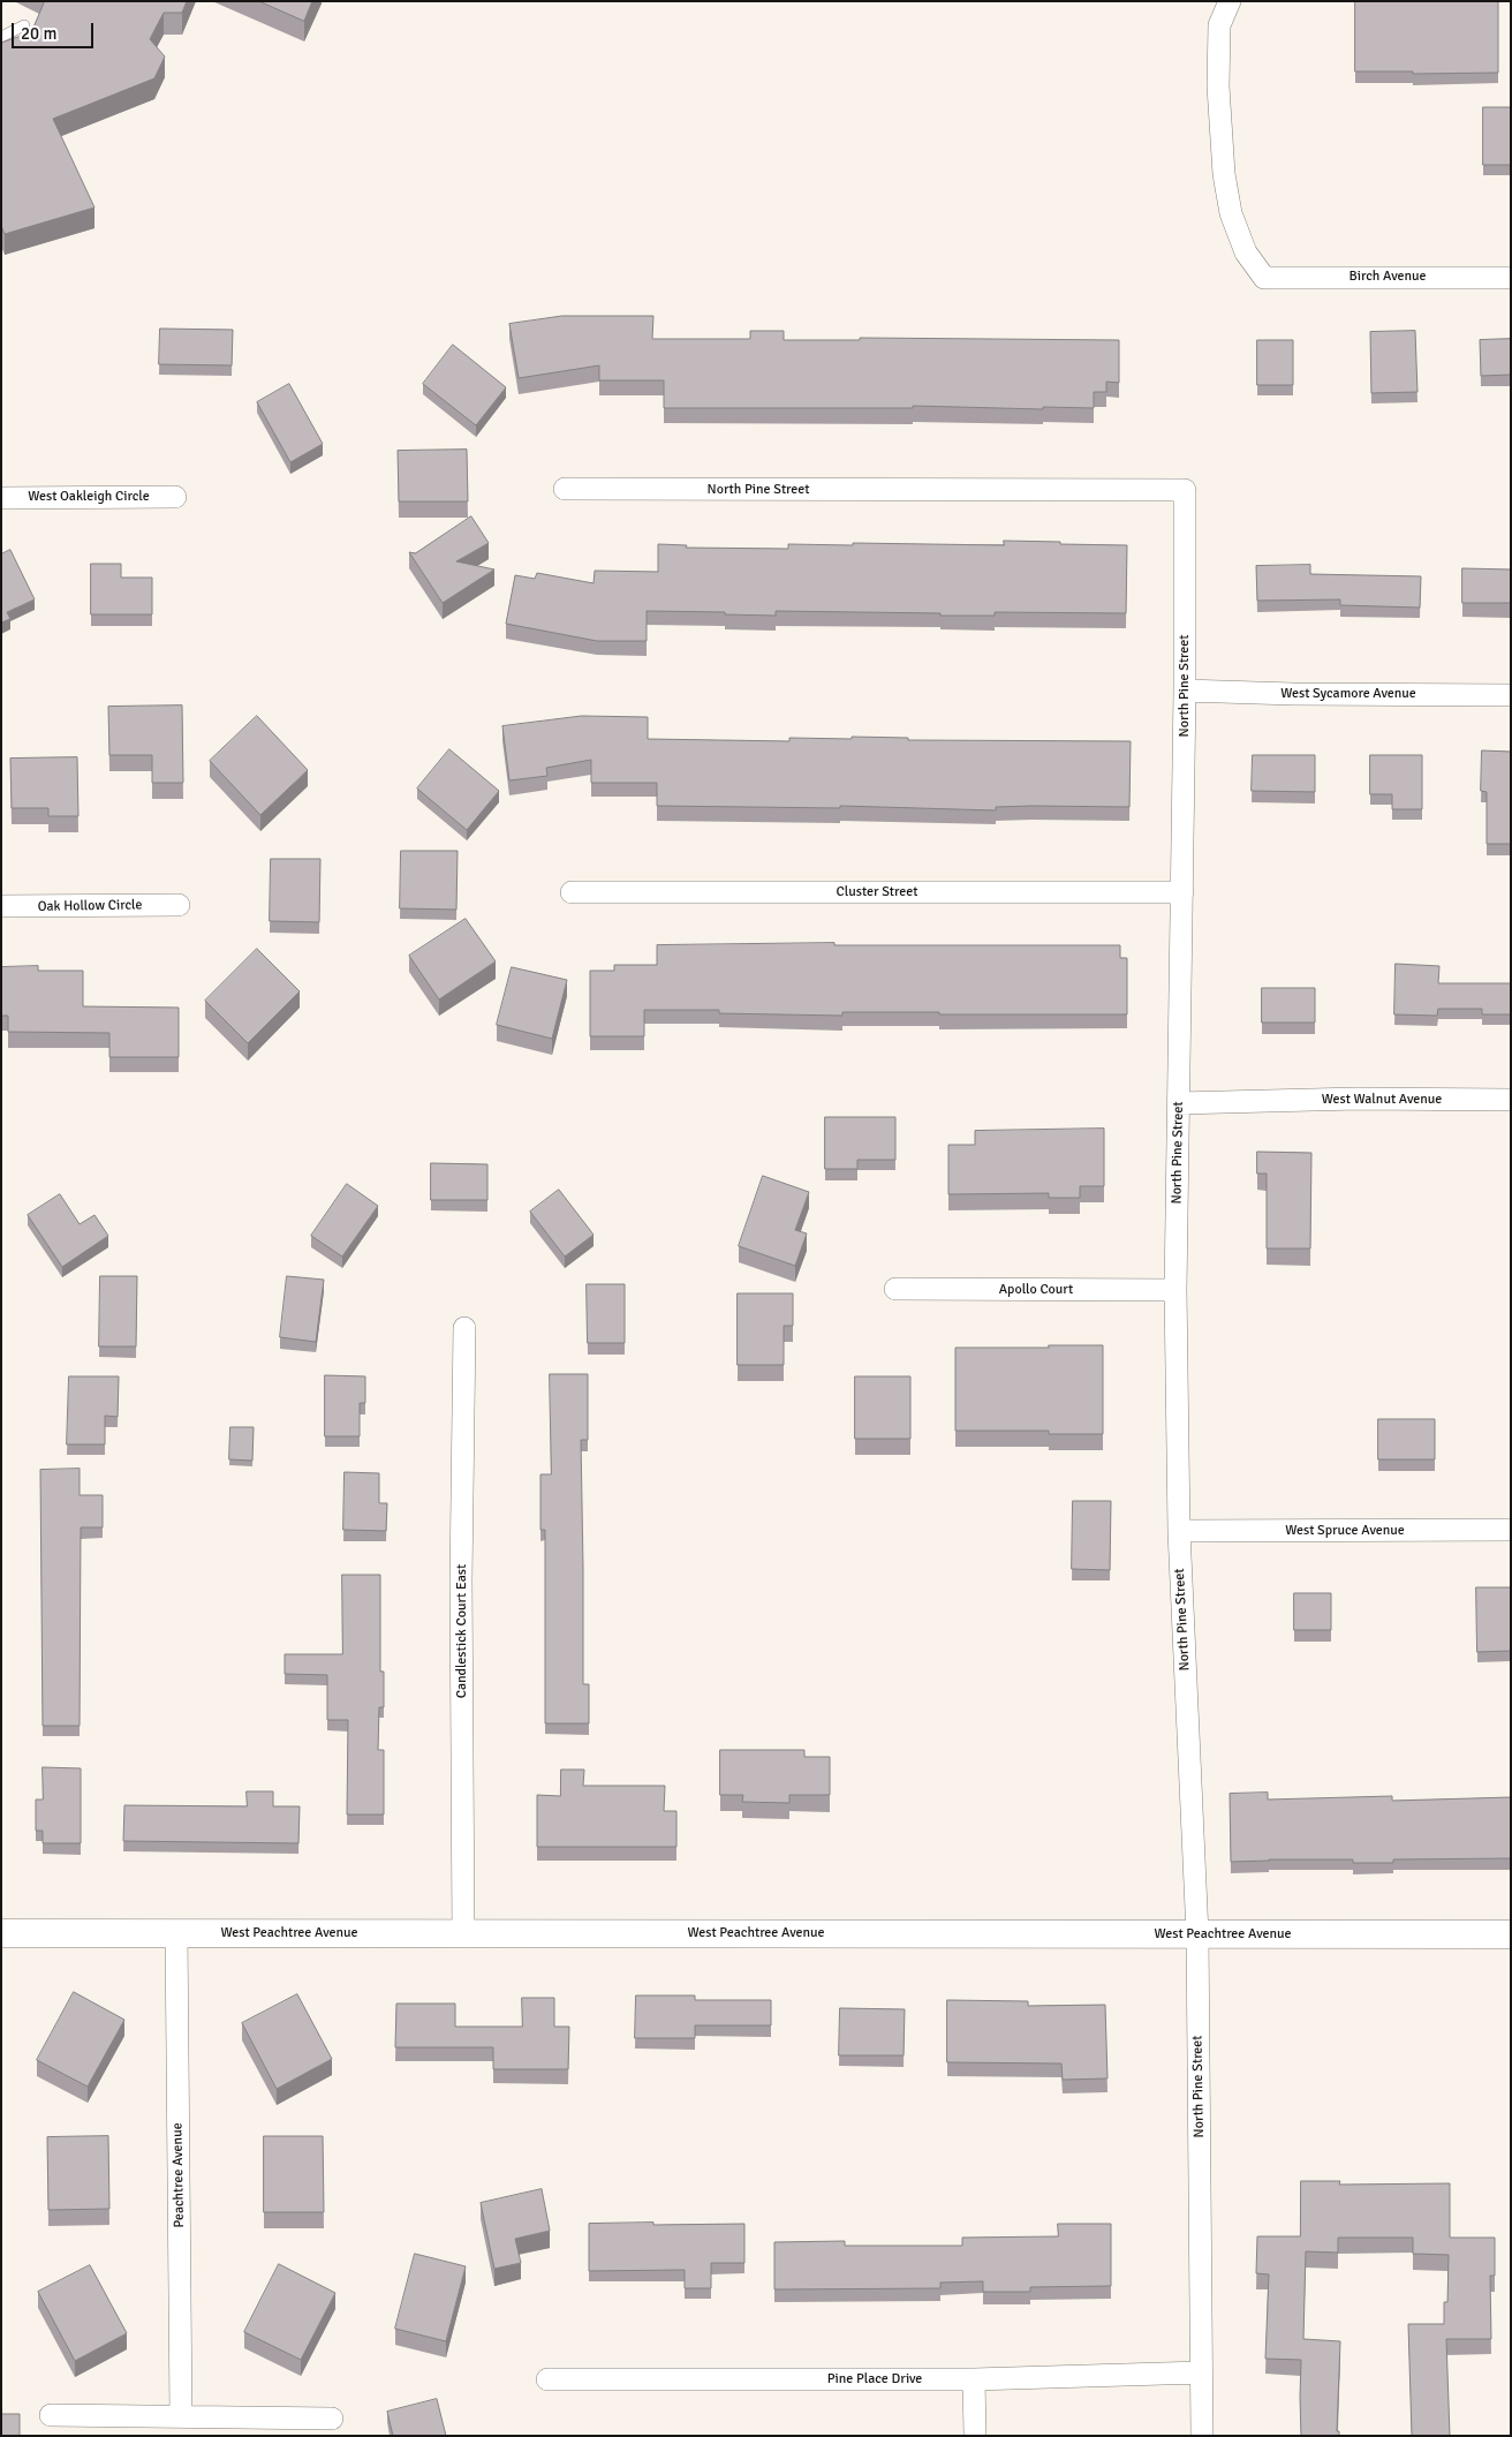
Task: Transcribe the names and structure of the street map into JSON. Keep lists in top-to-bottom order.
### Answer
{
  "streets": {
    "street": [
      "Birch Avenue",
      "North Pine Street",
      "West Oakleigh Circle",
      "West Sycamore Avenue",
      "Cluster Street",
      "Oak Hollow Circle",
      "West Walnut Avenue",
      "Apollo Court",
      "West Spruce Avenue",
      "Candlestick Court East",
      "West Peachtree Avenue",
      "Peachtree Avenue",
      "Pine Place Drive"
    ]
  },
  "crossings": [
    ["North Pine Street", "West Sycamore Avenue"],
    ["North Pine Street", "Cluster Street"],
    ["North Pine Street", "West Walnut Avenue"],
    ["North Pine Street", "Apollo Court"],
    ["North Pine Street", "West Spruce Avenue"],
    ["North Pine Street", "West Peachtree Avenue"],
    ["North Pine Street", "Pine Place Drive"],
    ["Candlestick Court East", "West Peachtree Avenue"],
    ["West Peachtree Avenue", "Peachtree Avenue"]
  ],
  "scale_bar": "20 m"
}
